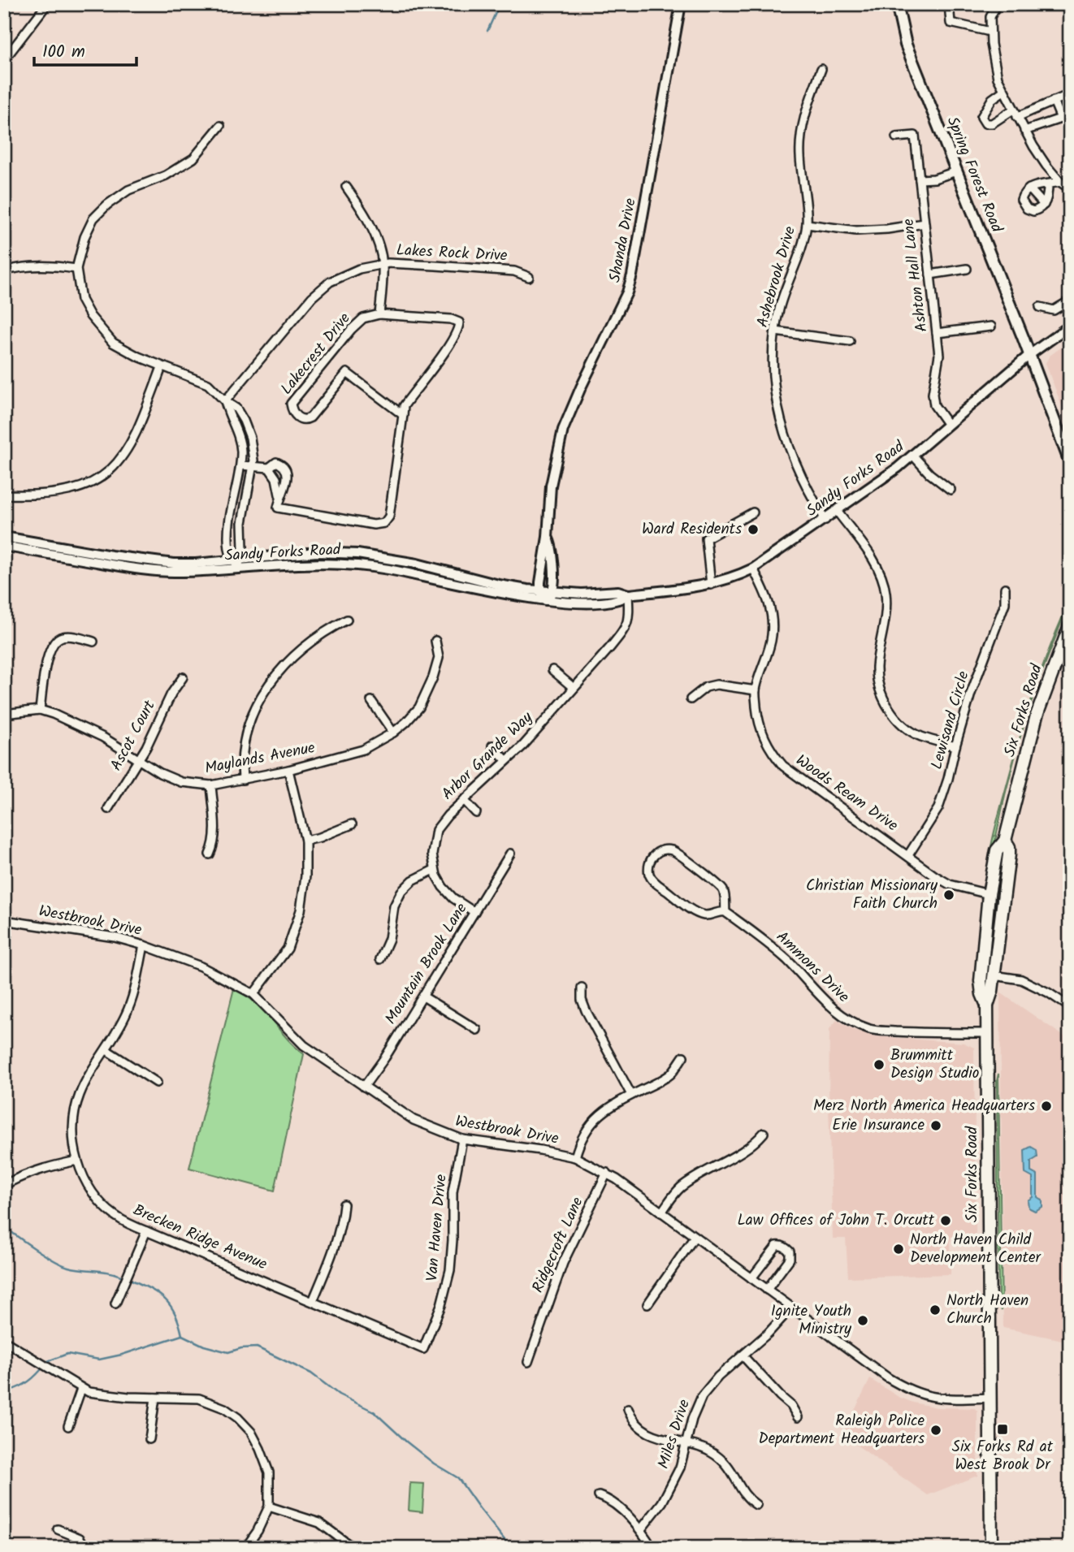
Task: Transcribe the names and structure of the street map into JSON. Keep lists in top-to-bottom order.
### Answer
{
  "streets": {
    "main road": ["Spring Forest Road", "Six Forks Road"],
    "street": [
      "Shanda Drive",
      "Lakes Rock Drive",
      "Ashton Hall Lane",
      "Ashebrook Drive",
      "Lakecrest Drive",
      "Sandy Forks Road",
      "Lewisand Circle",
      "Ascot Court",
      "Arbor Grande Way",
      "Maylands Avenue",
      "Woods Ream Drive",
      "Westbrook Drive",
      "Mountain Brook Lane",
      "Ammons Drive",
      "Van Haven Drive",
      "Brecken Ridge Avenue",
      "Ridgecroft Lane",
      "Miles Drive"
    ]
  },
  "crossings": [
    ["Spring Forest Road", "Sandy Forks Road"],
    ["Shanda Drive", "Sandy Forks Road"],
    ["Ashton Hall Lane", "Sandy Forks Road"],
    ["Ashebrook Drive", "Sandy Forks Road"],
    ["Sandy Forks Road", "Arbor Grande Way"],
    ["Sandy Forks Road", "Woods Ream Drive"],
    ["Six Forks Road", "Woods Ream Drive"],
    ["Six Forks Road", "Westbrook Drive"],
    ["Six Forks Road", "Ammons Drive"],
    ["Lewisand Circle", "Woods Ream Drive"],
    ["Ascot Court", "Maylands Avenue"],
    ["Westbrook Drive", "Mountain Brook Lane"],
    ["Westbrook Drive", "Van Haven Drive"],
    ["Westbrook Drive", "Brecken Ridge Avenue"],
    ["Westbrook Drive", "Ridgecroft Lane"],
    ["Westbrook Drive", "Miles Drive"],
    ["Van Haven Drive", "Brecken Ridge Avenue"]
  ],
  "places": {
    "other": [
      "Ward Residents",
      "Christian Missionary Faith Church",
      "Brummitt Design Studio",
      "Merz North America Headquarters",
      "Erie Insurance",
      "Law Offices of John T. Orcutt",
      "North Haven Child Development Center",
      "North Haven Church",
      "Ignite Youth Ministry",
      "Raleigh Police Department Headquarters"
    ],
    "transit": ["Six Forks Rd at West Brook Dr"]
  },
  "scale_bar": "100 m"
}
